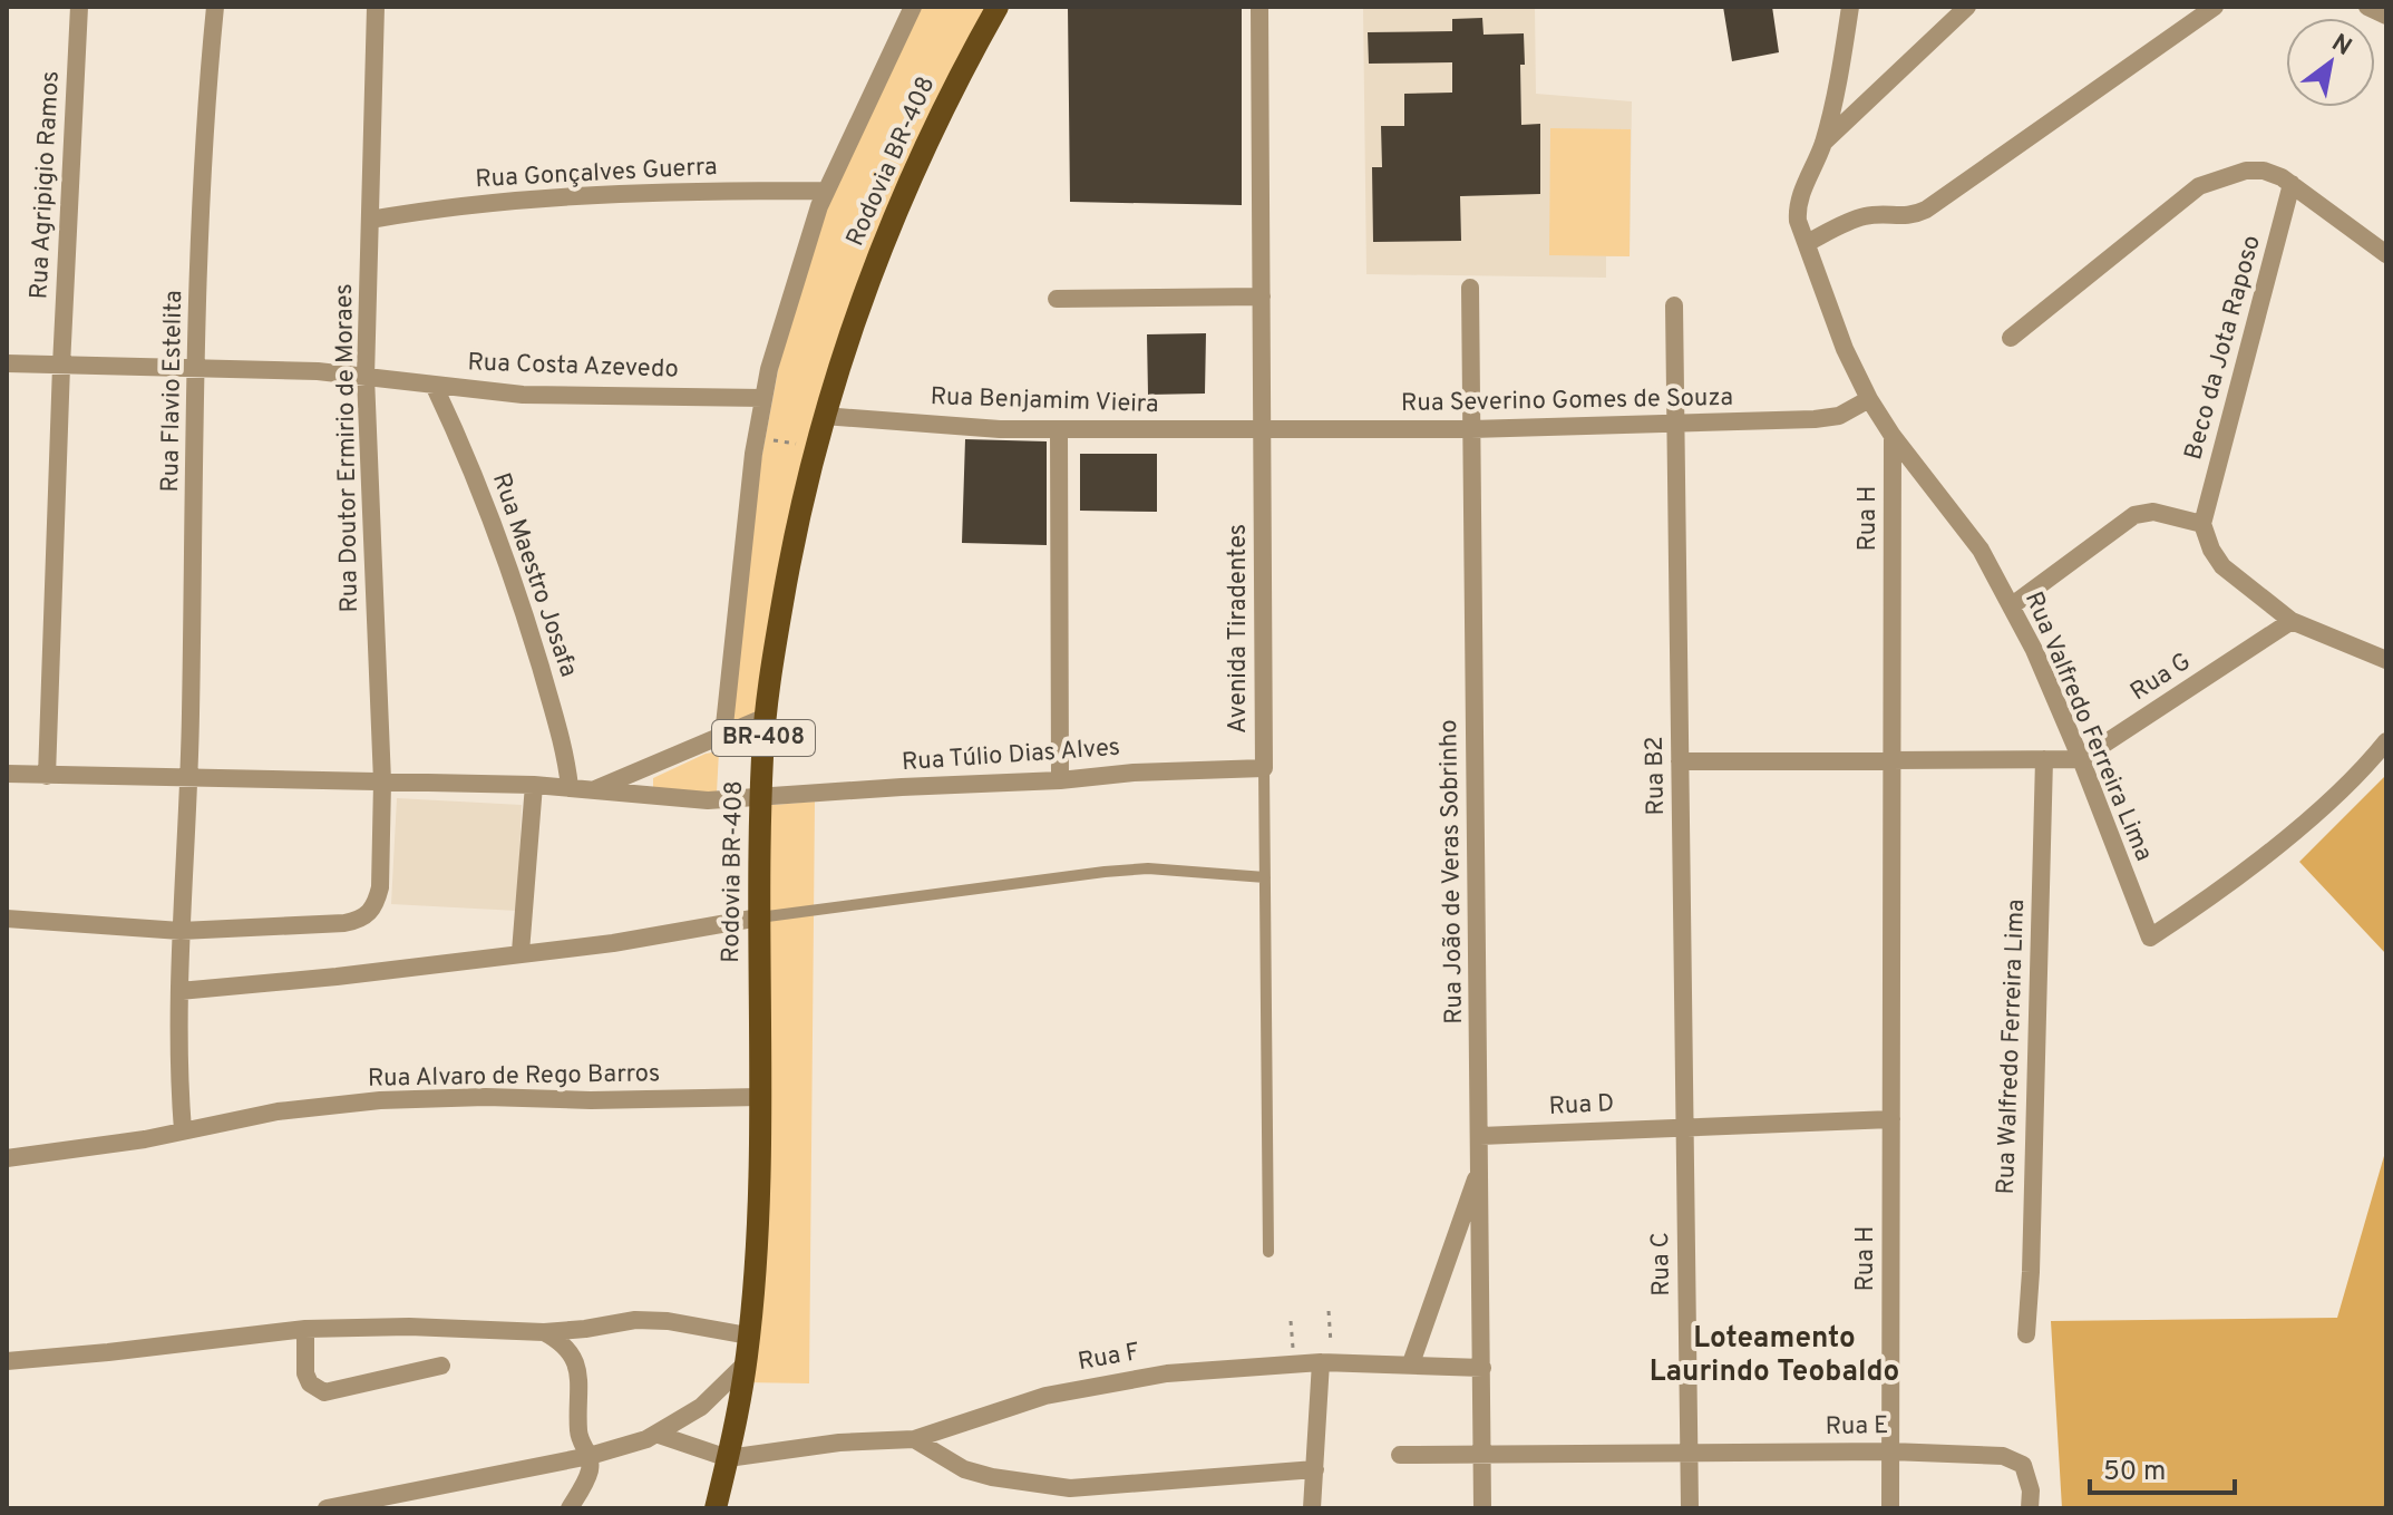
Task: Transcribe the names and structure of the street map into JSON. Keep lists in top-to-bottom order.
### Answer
{
  "streets": {
    "main road": ["Rodovia BR-408", "BR-408"],
    "street": [
      "Rua Gonçalves Guerra",
      "Rua Agripigio Ramos",
      "Beco da Jota Raposo",
      "Rua Costa Azevedo",
      "Rua Flavio Estelita",
      "Rua Benjamim Vieira",
      "Rua Severino Gomes de Souza",
      "Rua Doutor Ermirio de Moraes",
      "Rua H",
      "Rua Maestro Josafa",
      "Avenida Tiradentes",
      "Rua G",
      "Rua Valfredo Ferreira Lima",
      "Rua Túlio Dias Alves",
      "Rua B2",
      "Rua João de Veras Sobrinho",
      "Rua Walfredo Ferreira Lima",
      "Rua Alvaro de Rego Barros",
      "Rua D",
      "Rua C",
      "Rua F",
      "Rua E"
    ]
  },
  "crossings": [
    ["Rodovia BR-408", "Rua Benjamim Vieira"],
    ["Rodovia BR-408", "Rua Túlio Dias Alves"],
    ["Rodovia BR-408", "Rua Alvaro de Rego Barros"],
    ["Rodovia BR-408", "Rua F"],
    ["Rua Gonçalves Guerra", "Rua Doutor Ermirio de Moraes"],
    ["Rua Agripigio Ramos", "Rua Costa Azevedo"],
    ["Rua Costa Azevedo", "Rua Flavio Estelita"],
    ["Rua Costa Azevedo", "Rua Doutor Ermirio de Moraes"],
    ["Rua Costa Azevedo", "Rua Maestro Josafa"],
    ["Rua Flavio Estelita", "Rua Doutor Ermirio de Moraes"],
    ["Rua Flavio Estelita", "Rua Alvaro de Rego Barros"],
    ["Rua Benjamim Vieira", "Rua Severino Gomes de Souza"],
    ["Rua Benjamim Vieira", "Avenida Tiradentes"],
    ["Rua Severino Gomes de Souza", "Avenida Tiradentes"],
    ["Rua Severino Gomes de Souza", "Rua Valfredo Ferreira Lima"],
    ["Rua Severino Gomes de Souza", "Rua B2"],
    ["Rua Severino Gomes de Souza", "Rua João de Veras Sobrinho"],
    ["Rua H", "Rua Valfredo Ferreira Lima"],
    ["Rua H", "Rua D"],
    ["Rua H", "Rua E"],
    ["Avenida Tiradentes", "Rua Túlio Dias Alves"],
    ["Rua G", "Rua Valfredo Ferreira Lima"],
    ["Rua B2", "Rua D"],
    ["Rua B2", "Rua C"],
    ["Rua João de Veras Sobrinho", "Rua D"],
    ["Rua João de Veras Sobrinho", "Rua F"],
    ["Rua D", "Rua C"],
    ["Rua C", "Rua E"]
  ],
  "districts": ["Loteamento Laurindo Teobaldo"],
  "scale_bar": "50 m",
  "north": "top right"
}
